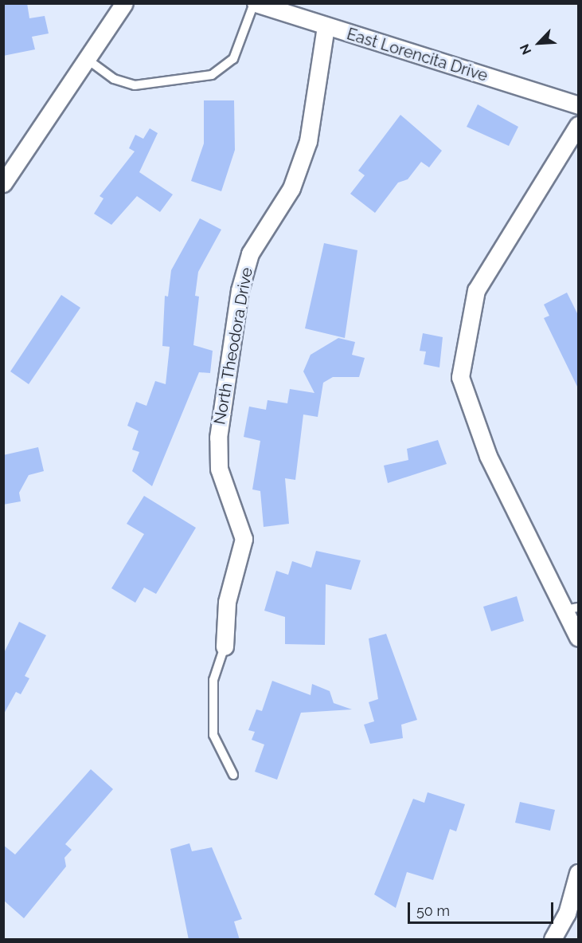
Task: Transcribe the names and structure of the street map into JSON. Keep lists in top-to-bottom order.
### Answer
{
  "streets": {
    "street": ["East Lorencita Drive", "North Theodora Drive"]
  },
  "crossings": [
    ["East Lorencita Drive", "North Theodora Drive"]
  ],
  "scale_bar": "50 m",
  "north": "bottom left"
}
